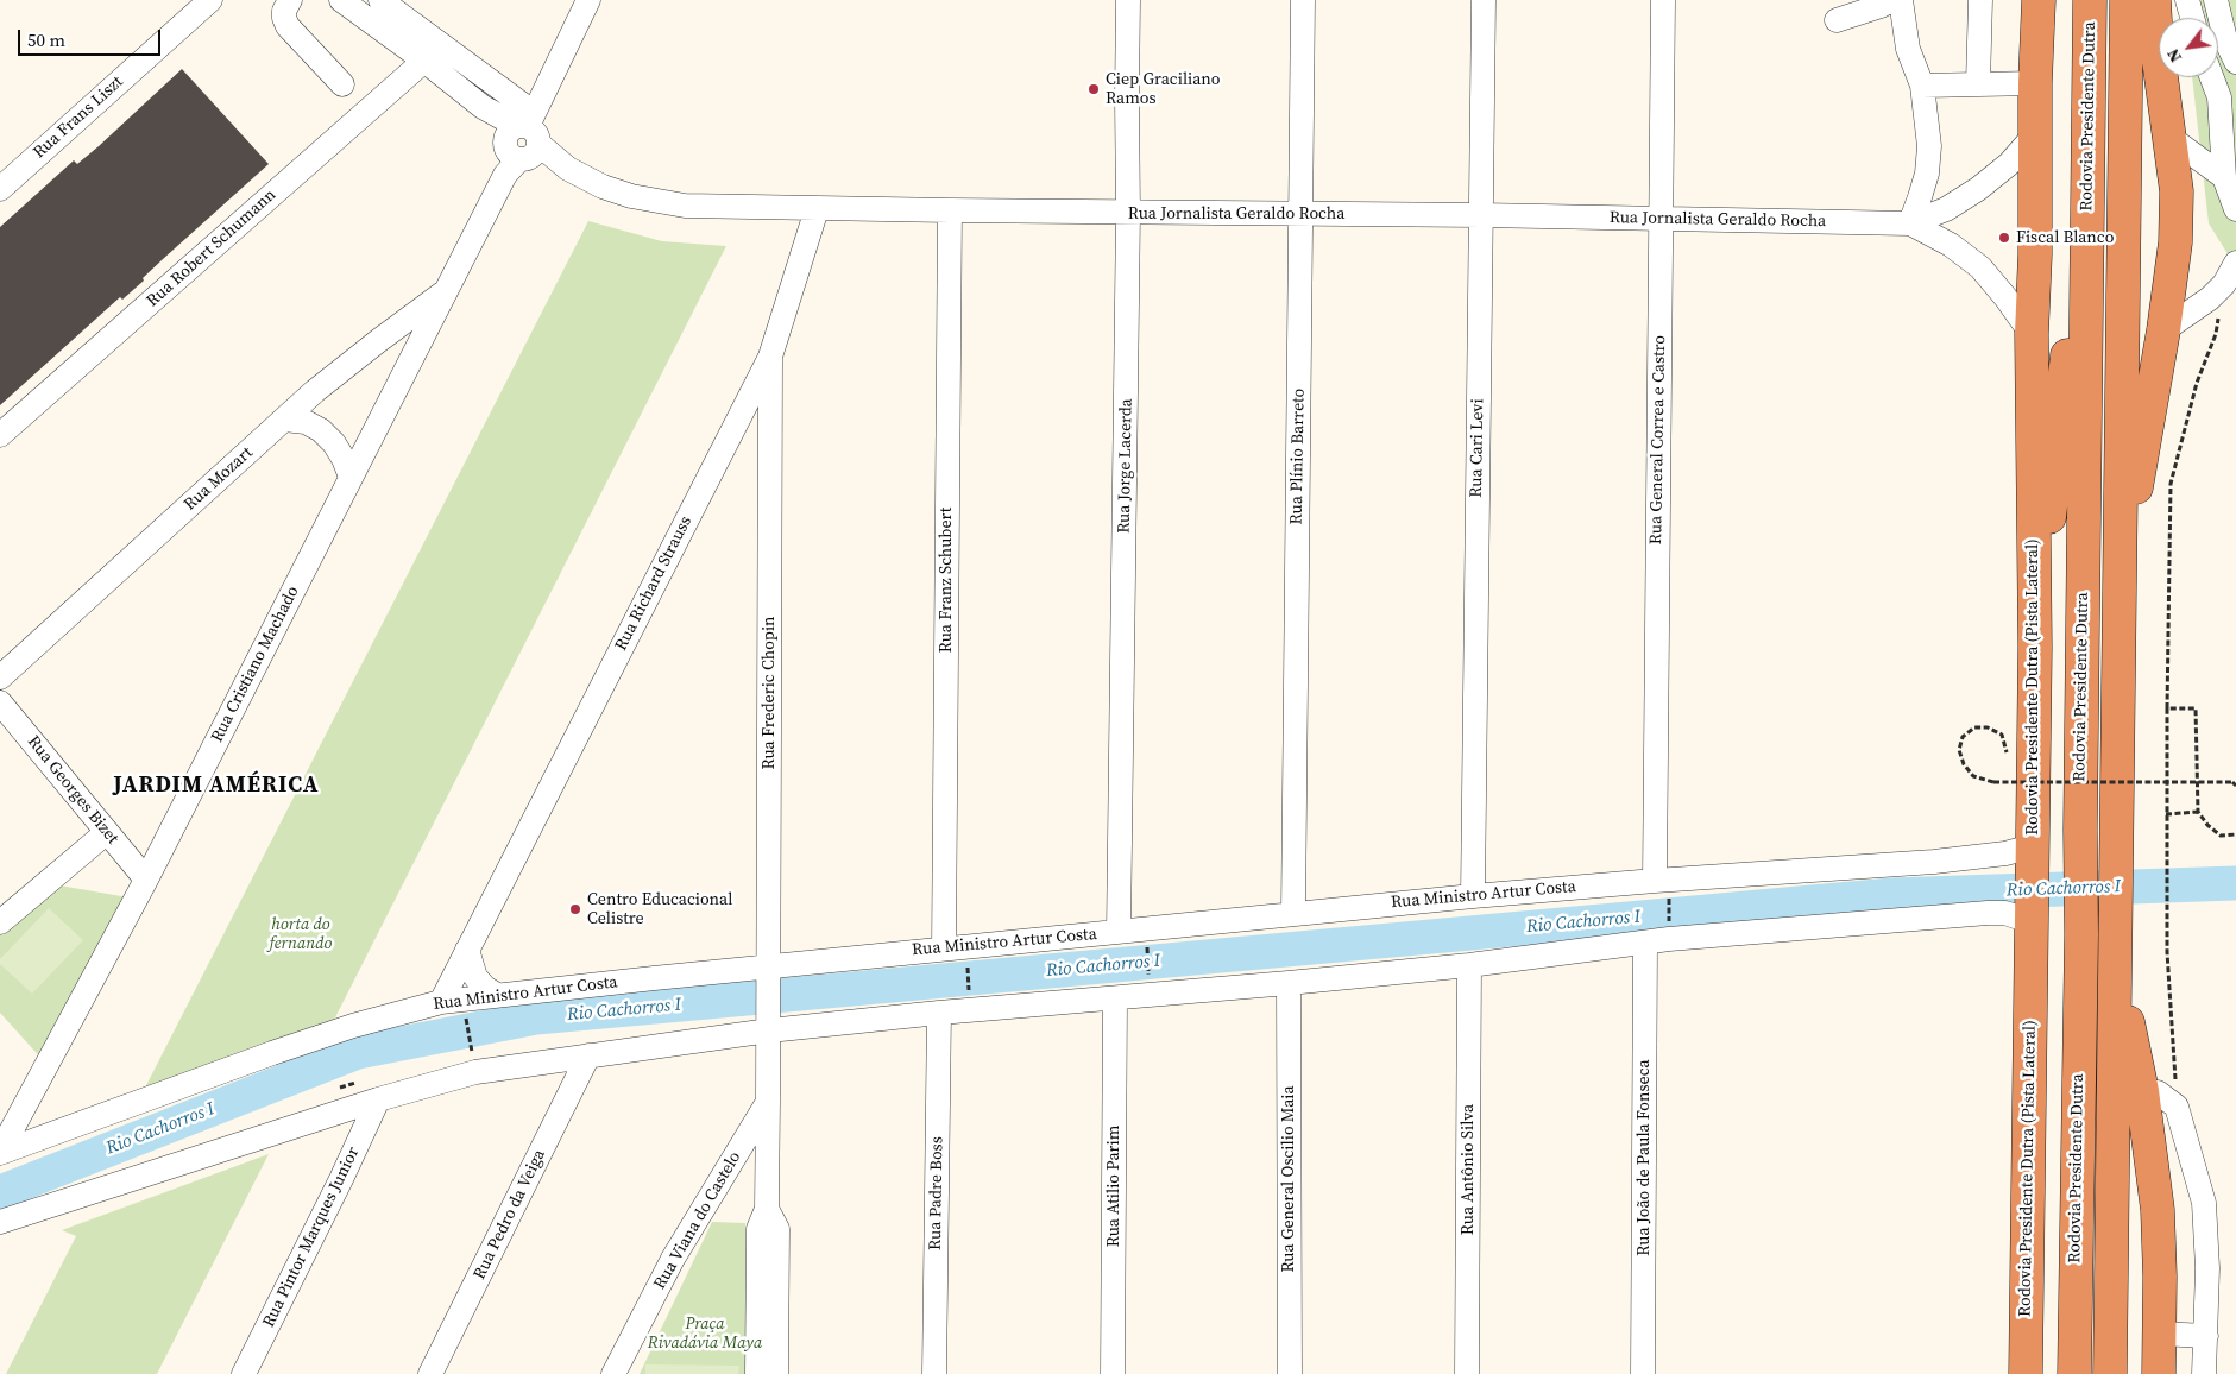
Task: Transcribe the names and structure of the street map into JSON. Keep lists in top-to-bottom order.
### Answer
{
  "streets": {
    "highway": ["Rodovia Presidente Dutra", "Rodovia Presidente Dutra (Pista Lateral)"],
    "street": [
      "Rua Frans Liszt",
      "Rua Jornalista Geraldo Rocha",
      "Rua Robert Schumann",
      "Rua General Correa e Castro",
      "Rua Cari Levi",
      "Rua Plínio Barreto",
      "Rua Jorge Lacerda",
      "Rua Mozart",
      "Rua Franz Schubert",
      "Rua Richard Strauss",
      "Rua Cristiano Machado",
      "Rua Frederic Chopin",
      "Rua Georges Bizet",
      "Rua Ministro Artur Costa",
      "Rua João de Paula Fonseca",
      "Rua Antônio Silva",
      "Rua General Oscilio Maia",
      "Rua Atilio Parim",
      "Rua Padre Boss",
      "Rua Pedro da Veiga",
      "Rua Viana do Castelo",
      "Rua Pintor Marques Junior"
    ]
  },
  "crossings": [
    ["Rua Jornalista Geraldo Rocha", "Rua Robert Schumann"],
    ["Rua Jornalista Geraldo Rocha", "Rua General Correa e Castro"],
    ["Rua Jornalista Geraldo Rocha", "Rua Cari Levi"],
    ["Rua Jornalista Geraldo Rocha", "Rua Plínio Barreto"],
    ["Rua Jornalista Geraldo Rocha", "Rua Jorge Lacerda"],
    ["Rua Jornalista Geraldo Rocha", "Rua Franz Schubert"],
    ["Rua Jornalista Geraldo Rocha", "Rua Richard Strauss"],
    ["Rua Jornalista Geraldo Rocha", "Rua Cristiano Machado"],
    ["Rua Jornalista Geraldo Rocha", "Rodovia Presidente Dutra (Pista Lateral)"],
    ["Rua General Correa e Castro", "Rua Ministro Artur Costa"],
    ["Rua Cari Levi", "Rua Ministro Artur Costa"],
    ["Rua Plínio Barreto", "Rua Ministro Artur Costa"],
    ["Rua Jorge Lacerda", "Rua Ministro Artur Costa"],
    ["Rua Mozart", "Rua Cristiano Machado"],
    ["Rua Franz Schubert", "Rua Ministro Artur Costa"],
    ["Rua Richard Strauss", "Rua Frederic Chopin"],
    ["Rua Richard Strauss", "Rua Ministro Artur Costa"],
    ["Rua Cristiano Machado", "Rua Georges Bizet"],
    ["Rua Cristiano Machado", "Rua Ministro Artur Costa"],
    ["Rodovia Presidente Dutra (Pista Lateral)", "Rua Ministro Artur Costa"],
    ["Rua Frederic Chopin", "Rua Ministro Artur Costa"],
    ["Rua Frederic Chopin", "Rua Viana do Castelo"]
  ],
  "districts": ["JARDIM AMÉRICA"],
  "water": ["Rio Cachorros I"],
  "parks": ["horta do fernando", "Praça Rivadávia Maya"],
  "places": ["Ciep Graciliano Ramos", "Fiscal Blanco", "Centro Educacional Celistre"],
  "scale_bar": "50 m",
  "north": "bottom left"
}
